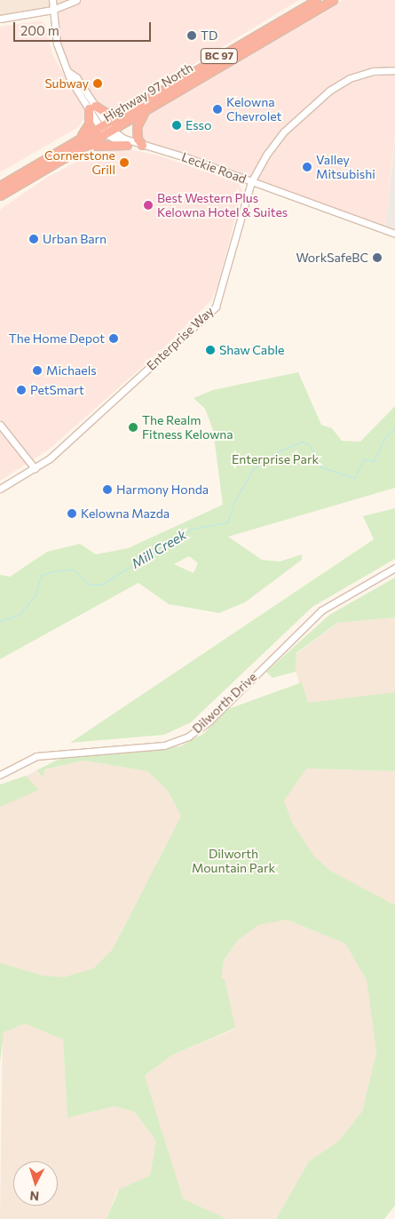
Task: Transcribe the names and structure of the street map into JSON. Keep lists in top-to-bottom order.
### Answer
{
  "streets": {
    "highway": ["BC 97", "Highway 97 North"],
    "street": ["Leckie Road", "Enterprise Way", "Dilworth Drive"]
  },
  "crossings": [
    ["Highway 97 North", "Leckie Road"],
    ["Leckie Road", "Enterprise Way"]
  ],
  "water": ["Mill Creek"],
  "parks": ["Enterprise Park", "Dilworth Mountain Park"],
  "places": [
    "TD",
    "Subway",
    "Kelowna Chevrolet",
    "Esso",
    "Cornerstone Grill",
    "Valley Mitsubishi",
    "Best Western Plus Kelowna Hotel & Suites",
    "Urban Barn",
    "WorkSafeBC",
    "The Home Depot",
    "Shaw Cable",
    "Michaels",
    "PetSmart",
    "The Realm Fitness Kelowna",
    "Harmony Honda",
    "Kelowna Mazda"
  ],
  "scale_bar": "200 m",
  "north": "bottom"
}
